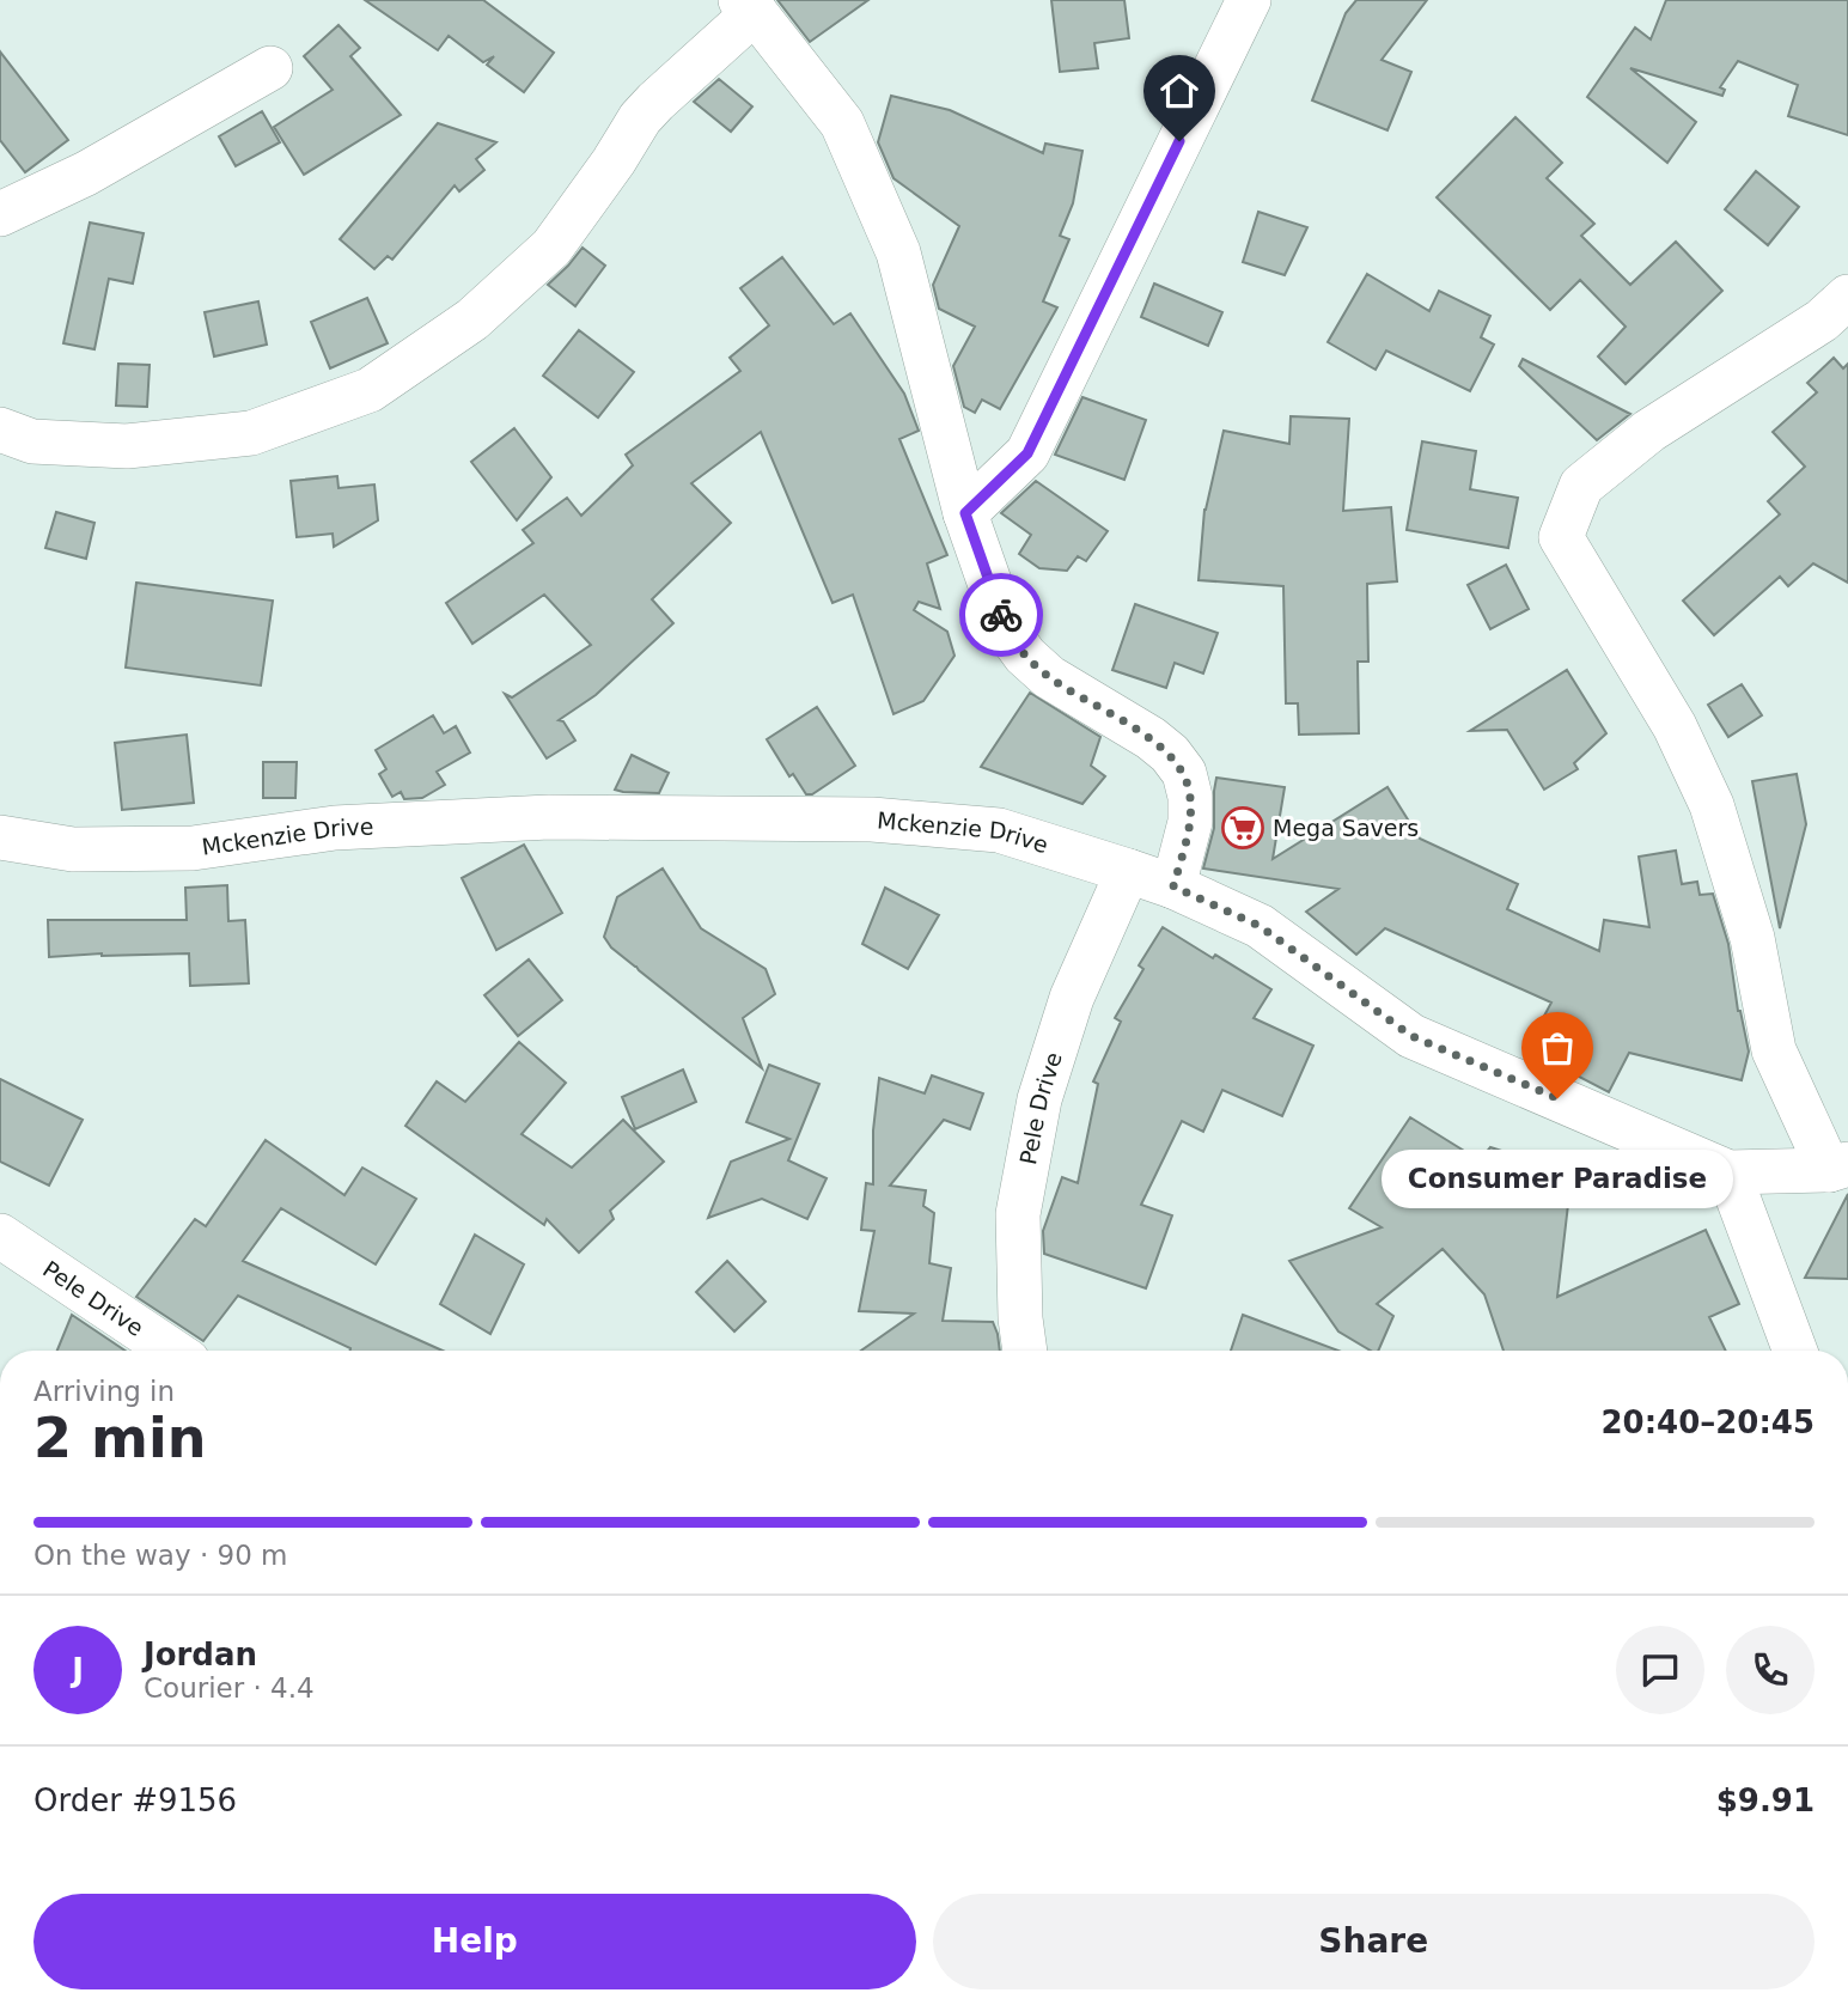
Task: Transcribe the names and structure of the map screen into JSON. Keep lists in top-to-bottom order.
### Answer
{
  "streets": {
    "street": ["Mckenzie Drive", "Pele Drive"]
  },
  "crossings": [
    ["Mckenzie Drive", "Pele Drive"]
  ],
  "places": {
    "supermarket": ["Mega Savers"],
    "other": ["Consumer Paradise"]
  },
  "page": {
    "bubble": "Consumer Paradise",
    "heading": ["2 min", "Arriving in", "20:40–20:45"],
    "panel": [
      "Jordan",
      "Courier · 4.4",
      "Order #9156",
      "$9.91"
    ],
    "bar": "On the way · 90 m",
    "round": "J",
    "buttons": ["Help", "Share"]
  }
}
